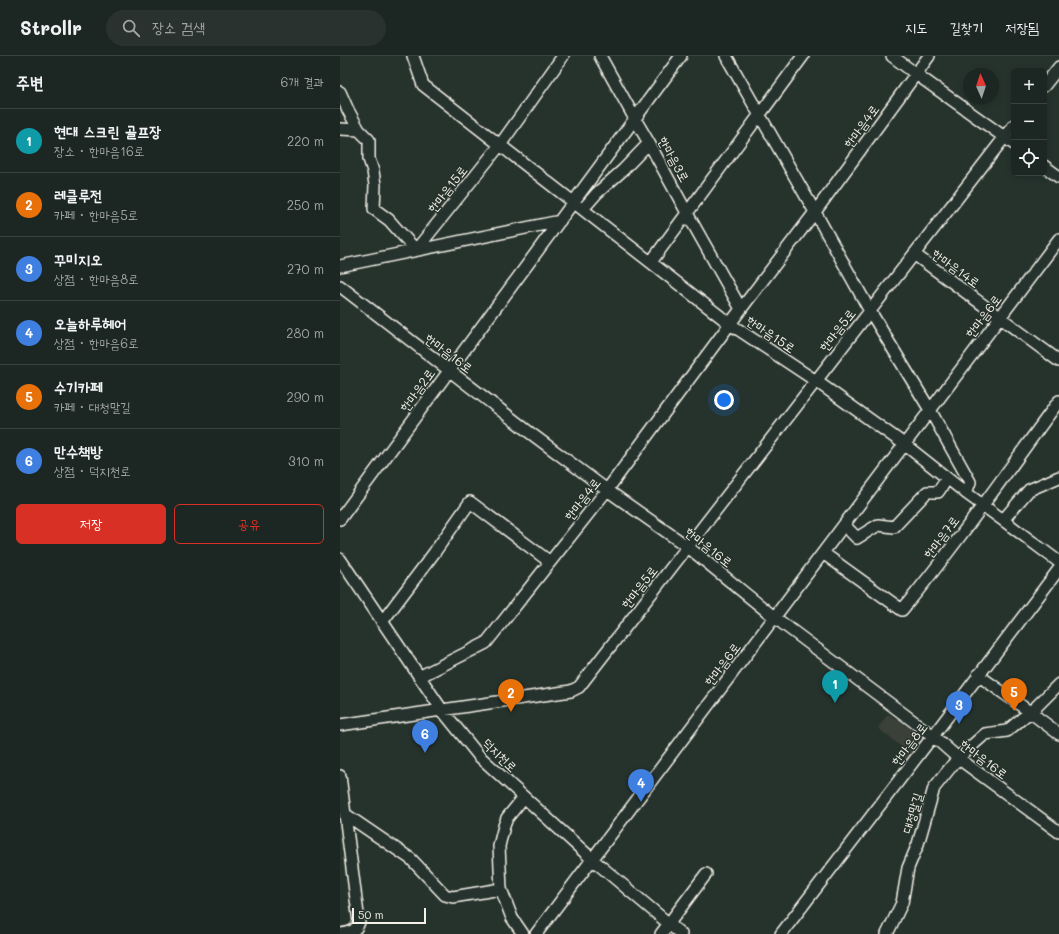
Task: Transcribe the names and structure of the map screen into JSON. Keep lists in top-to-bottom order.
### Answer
{
  "streets": {
    "street": [
      "한마음4로",
      "한마음3로",
      "한마음15로",
      "한마음14로",
      "한마음6로",
      "한마음5로",
      "한마음16로",
      "한마음2로",
      "한마음7로",
      "한마음8로",
      "덕지천로",
      "대청말길"
    ]
  },
  "crossings": [
    ["한마음4로", "한마음15로"],
    ["한마음4로", "한마음5로"],
    ["한마음4로", "한마음16로"],
    ["한마음4로", "덕지천로"],
    ["한마음3로", "한마음2로"],
    ["한마음15로", "한마음6로"],
    ["한마음15로", "한마음5로"],
    ["한마음15로", "한마음2로"],
    ["한마음15로", "한마음7로"],
    ["한마음14로", "한마음6로"],
    ["한마음14로", "한마음5로"],
    ["한마음6로", "한마음16로"],
    ["한마음6로", "한마음7로"],
    ["한마음6로", "덕지천로"],
    ["한마음5로", "한마음16로"],
    ["한마음5로", "덕지천로"],
    ["한마음16로", "한마음2로"],
    ["한마음16로", "한마음8로"],
    ["한마음16로", "대청말길"]
  ],
  "scale_bar": "50 m",
  "north": "top",
  "page": {
    "header": "Strollr",
    "search": "장소 검색",
    "nav": ["지도", "길찾기", "저장됨"],
    "heading": ["주변", "6개 결과"],
    "map_buttons": ["+", "−"],
    "list": [
      {
        "mark": "1",
        "name": "현대 스크린 골프장",
        "note": "장소 · 한마음16로",
        "value": "220 m"
      },
      {
        "mark": "2",
        "name": "레클루전",
        "note": "카페 · 한마음5로",
        "value": "250 m"
      },
      {
        "mark": "3",
        "name": "꾸미지오",
        "note": "상점 · 한마음8로",
        "value": "270 m"
      },
      {
        "mark": "4",
        "name": "오늘하루헤어",
        "note": "상점 · 한마음6로",
        "value": "280 m"
      },
      {
        "mark": "5",
        "name": "수기카페",
        "note": "카페 · 대청말길",
        "value": "290 m"
      },
      {
        "mark": "6",
        "name": "만수책방",
        "note": "상점 · 덕지천로",
        "value": "310 m"
      }
    ],
    "buttons": ["저장", "공유"],
    "pins": [
      "1",
      "5",
      "2",
      "3",
      "6",
      "4"
    ],
    "scale": "50 m"
  }
}
